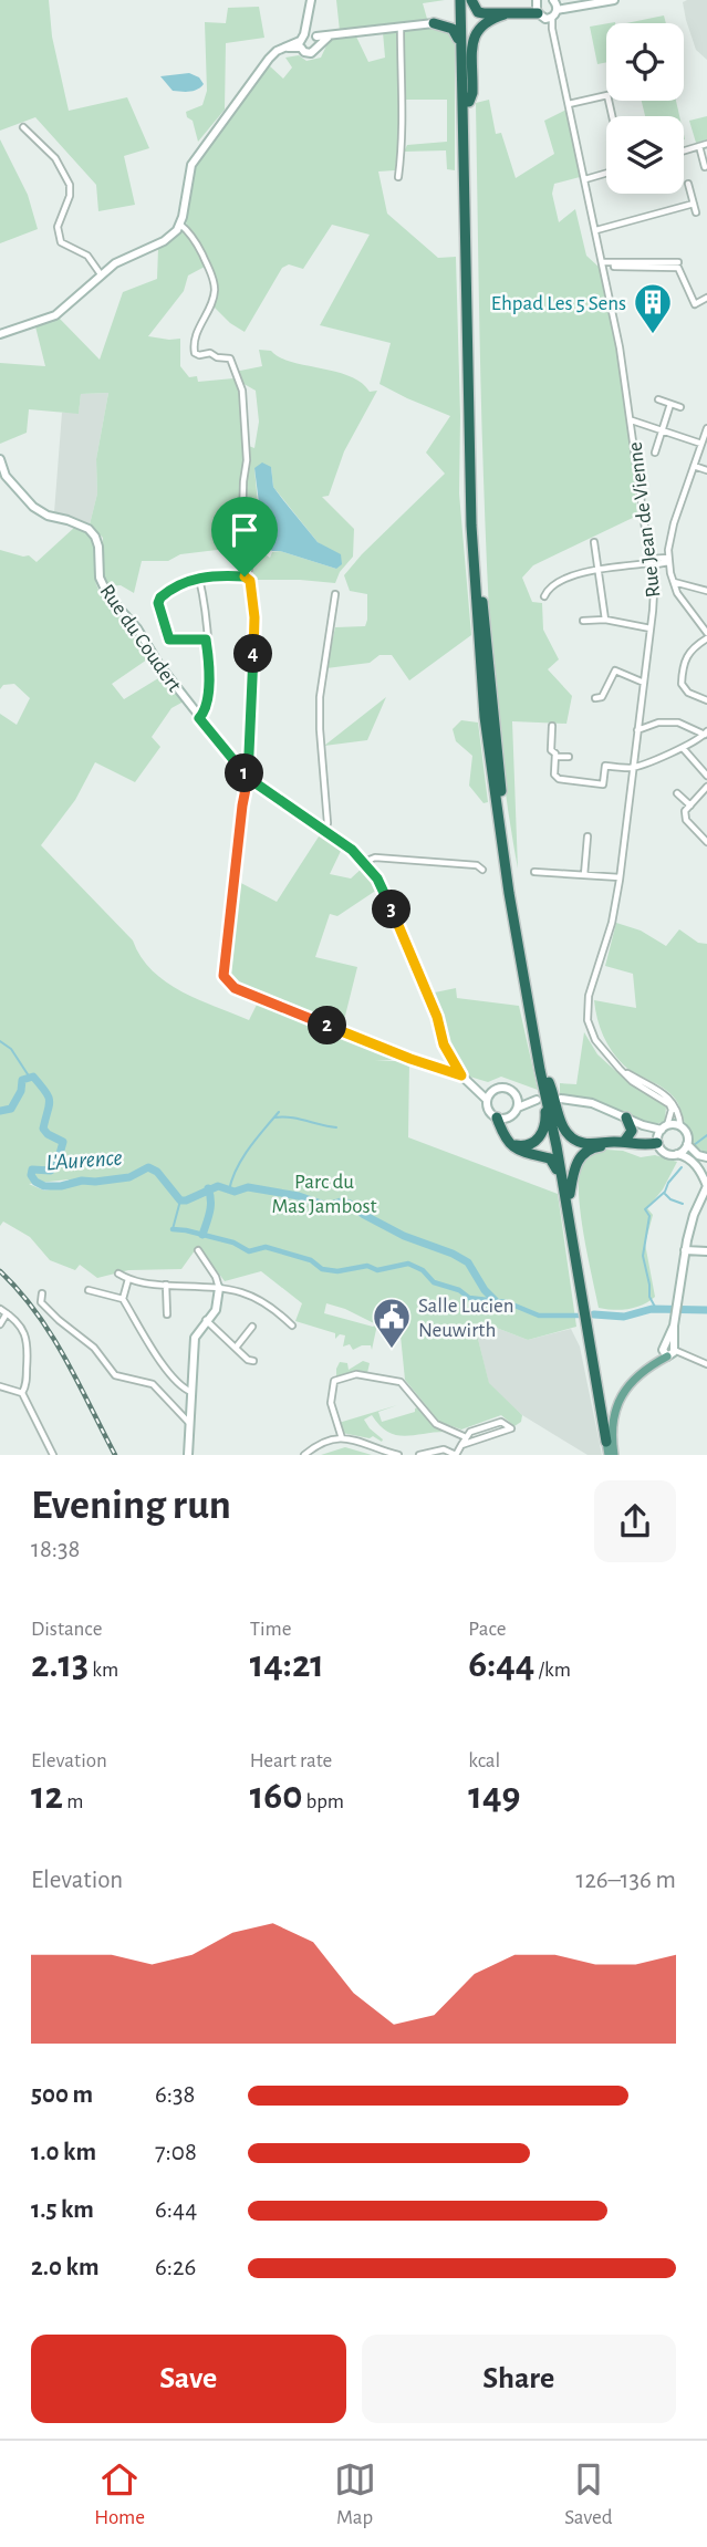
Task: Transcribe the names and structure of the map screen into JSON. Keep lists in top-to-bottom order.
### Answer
{
  "streets": {
    "street": ["Rue Jean de Vienne", "Rue du Coudert"]
  },
  "water": ["L'Aurence"],
  "parks": ["Parc du Mas Jambost"],
  "places": {
    "building": ["Ehpad Les 5 Sens"],
    "public building": ["Salle Lucien Neuwirth"]
  },
  "page": {
    "pins": [
      "4",
      "1",
      "3",
      "2"
    ],
    "heading": ["Evening run", "18:38"],
    "stats": [
      ["Distance", "2.13 km"],
      ["Time", "14:21"],
      ["Pace", "6:44 /km"],
      ["Elevation", "12 m"],
      ["Heart rate", "160 bpm"],
      ["kcal", "149"]
    ],
    "chart": ["Elevation", "126–136 m"],
    "list": [
      {
        "name": "500 m",
        "note": "6:38"
      },
      {
        "name": "1.0 km",
        "note": "7:08"
      },
      {
        "name": "1.5 km",
        "note": "6:44"
      },
      {
        "name": "2.0 km",
        "note": "6:26"
      }
    ],
    "buttons": ["Save", "Share"],
    "tabs": ["Home", "Map", "Saved"]
  }
}
